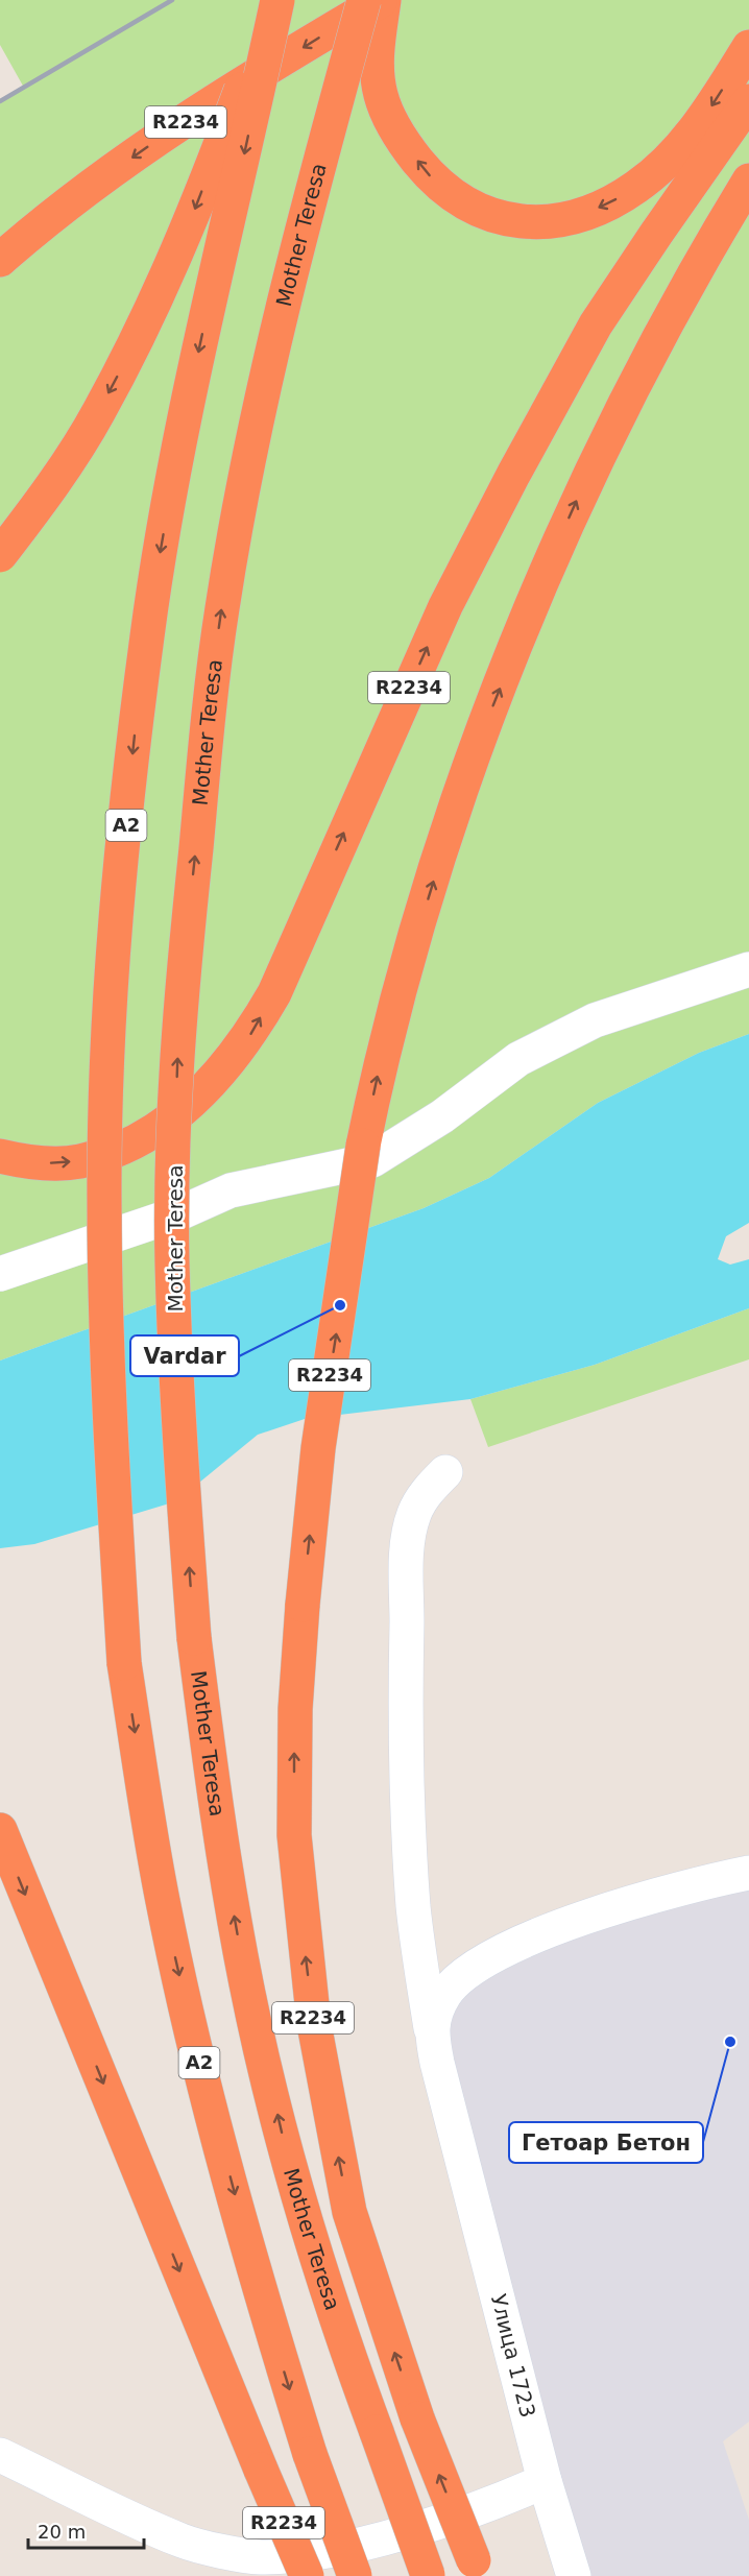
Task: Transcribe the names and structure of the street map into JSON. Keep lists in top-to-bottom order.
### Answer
{
  "streets": {
    "highway": ["R2234", "Mother Teresa", "A2"],
    "street": ["Улица 1723"]
  },
  "crossings": [
    ["R2234", "A2"]
  ],
  "places": ["Vardar", "Гетоар Бетон"],
  "scale_bar": "20 m"
}
